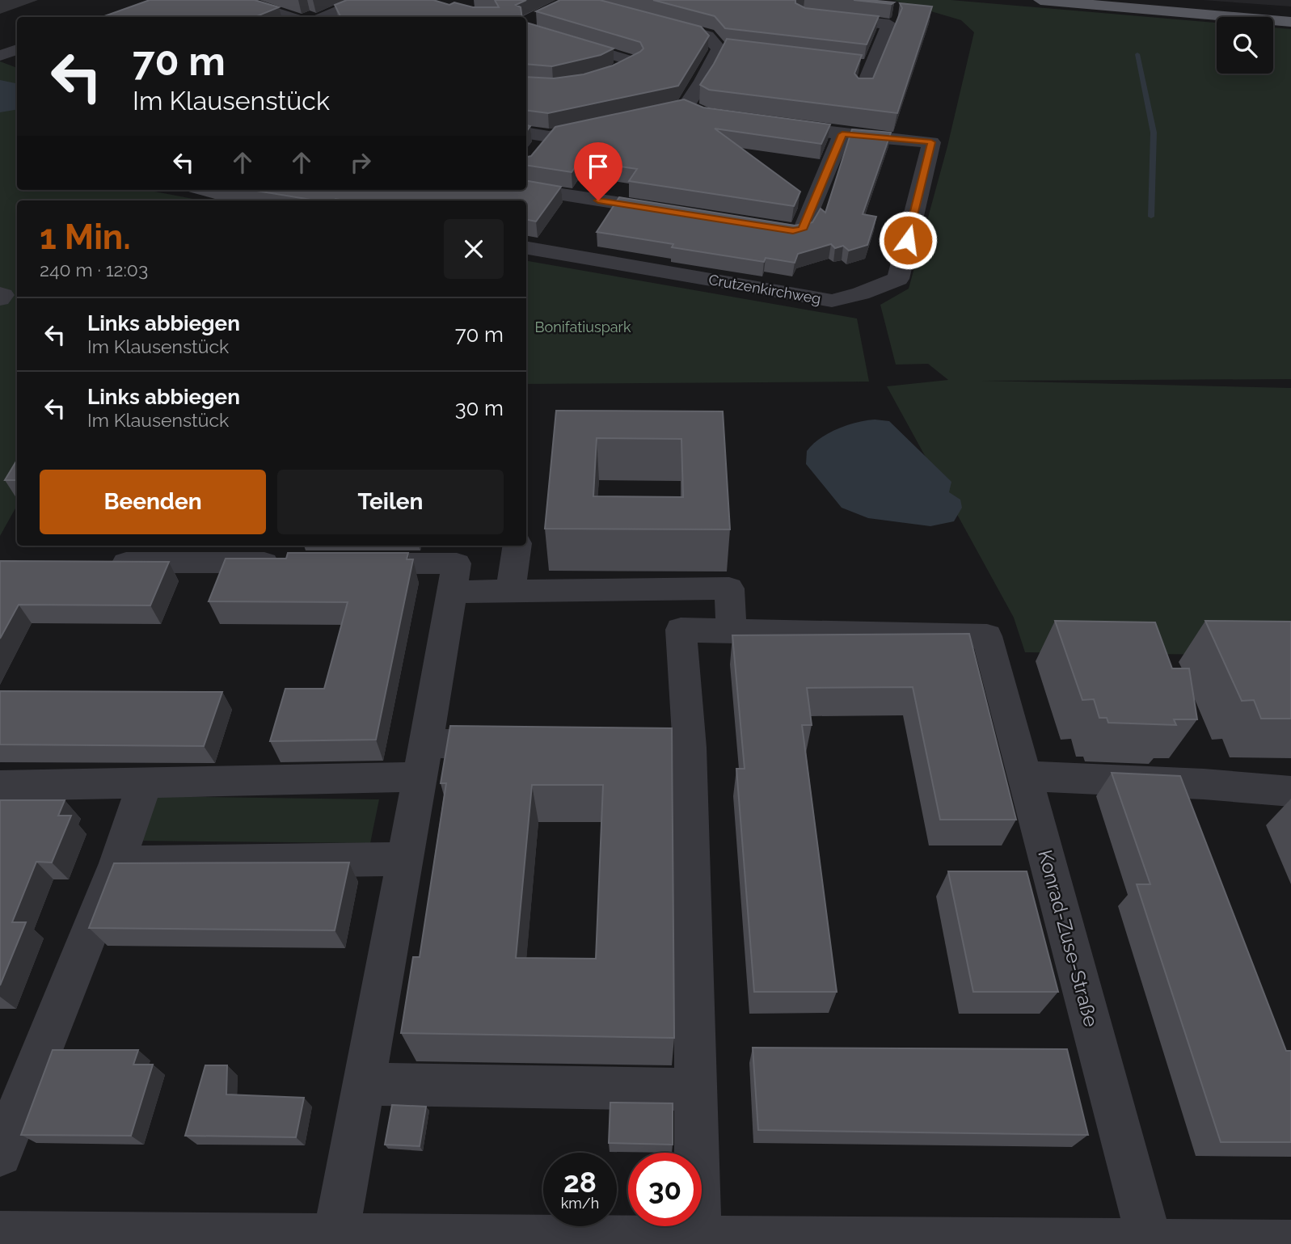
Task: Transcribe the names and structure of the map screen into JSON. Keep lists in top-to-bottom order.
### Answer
{
  "streets": {
    "street": ["Crutzenkirchweg", "Konrad-Zuse-Straße"]
  },
  "parks": ["Bonifatiuspark"],
  "page": {
    "turn": ["70 m", "Im Klausenstück"],
    "heading": ["1 Min.", "240 m · 12:03"],
    "list": [
      {
        "name": "Links abbiegen",
        "note": "Im Klausenstück",
        "value": "70 m"
      },
      {
        "name": "Links abbiegen",
        "note": "Im Klausenstück",
        "value": "30 m"
      }
    ],
    "buttons": ["Beenden", "Teilen"],
    "speed": "28 km/h",
    "limit": "30"
  }
}
